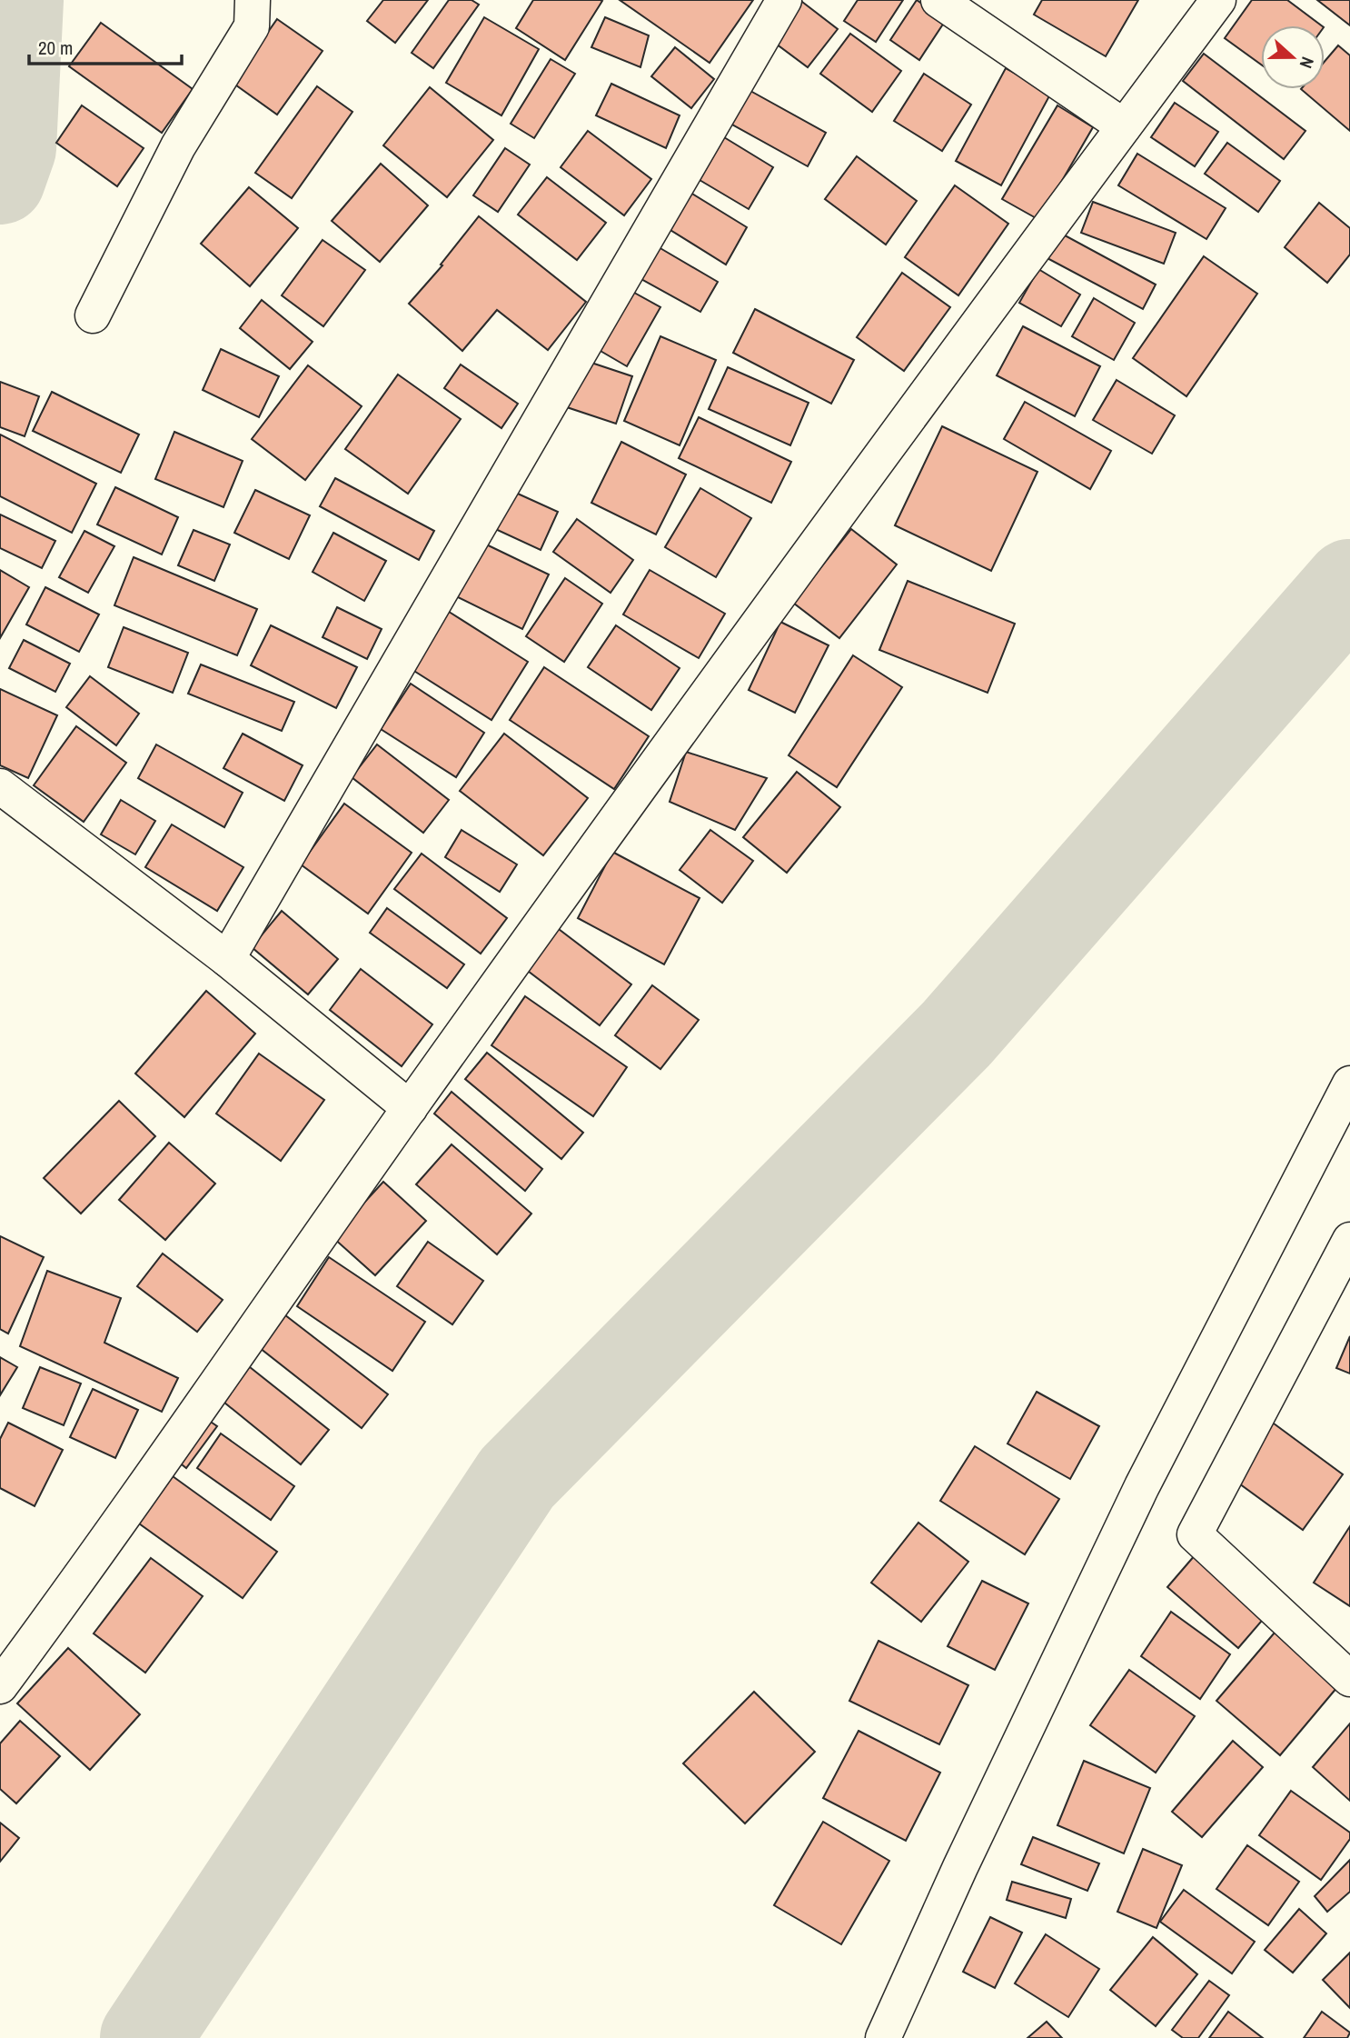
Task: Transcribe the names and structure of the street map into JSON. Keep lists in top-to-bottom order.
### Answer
{
  "scale_bar": "20 m",
  "north": "right"
}
